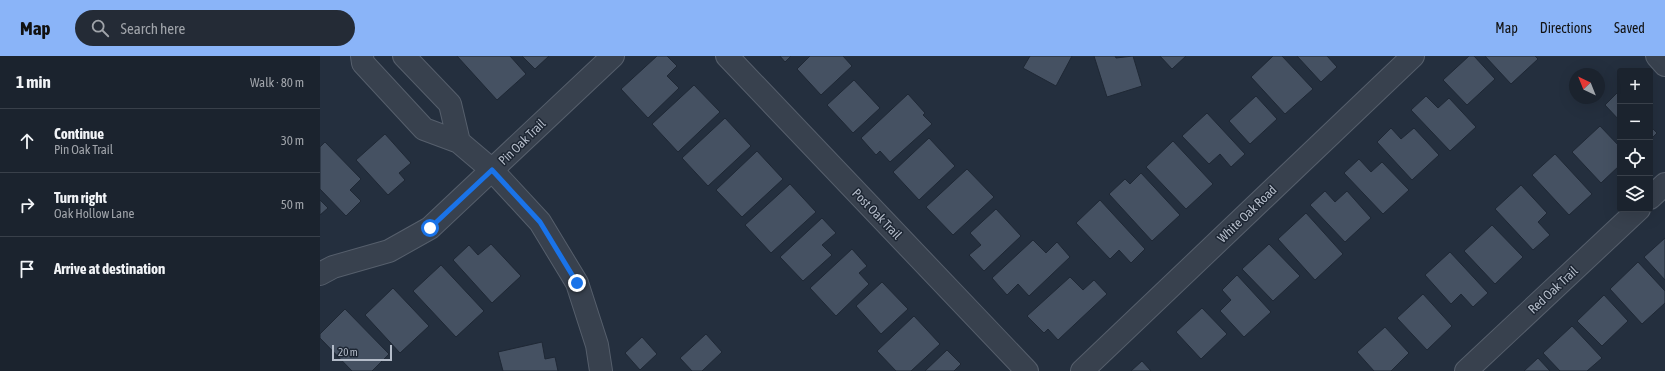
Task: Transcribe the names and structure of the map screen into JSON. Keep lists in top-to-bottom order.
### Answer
{
  "streets": {
    "street": [
      "Pin Oak Trail",
      "Post Oak Trail",
      "White Oak Road",
      "Red Oak Trail"
    ]
  },
  "scale_bar": "20 m",
  "north": "top left",
  "page": {
    "header": "Map",
    "search": "Search here",
    "nav": ["Map", "Directions", "Saved"],
    "heading": ["1 min", "Walk · 80 m"],
    "map_buttons": ["+", "−"],
    "list": [
      ["Continue", "Pin Oak Trail", "30 m"],
      ["Turn right", "Oak Hollow Lane", "50 m"],
      "Arrive at destination"
    ],
    "scale": "20 m"
  }
}
